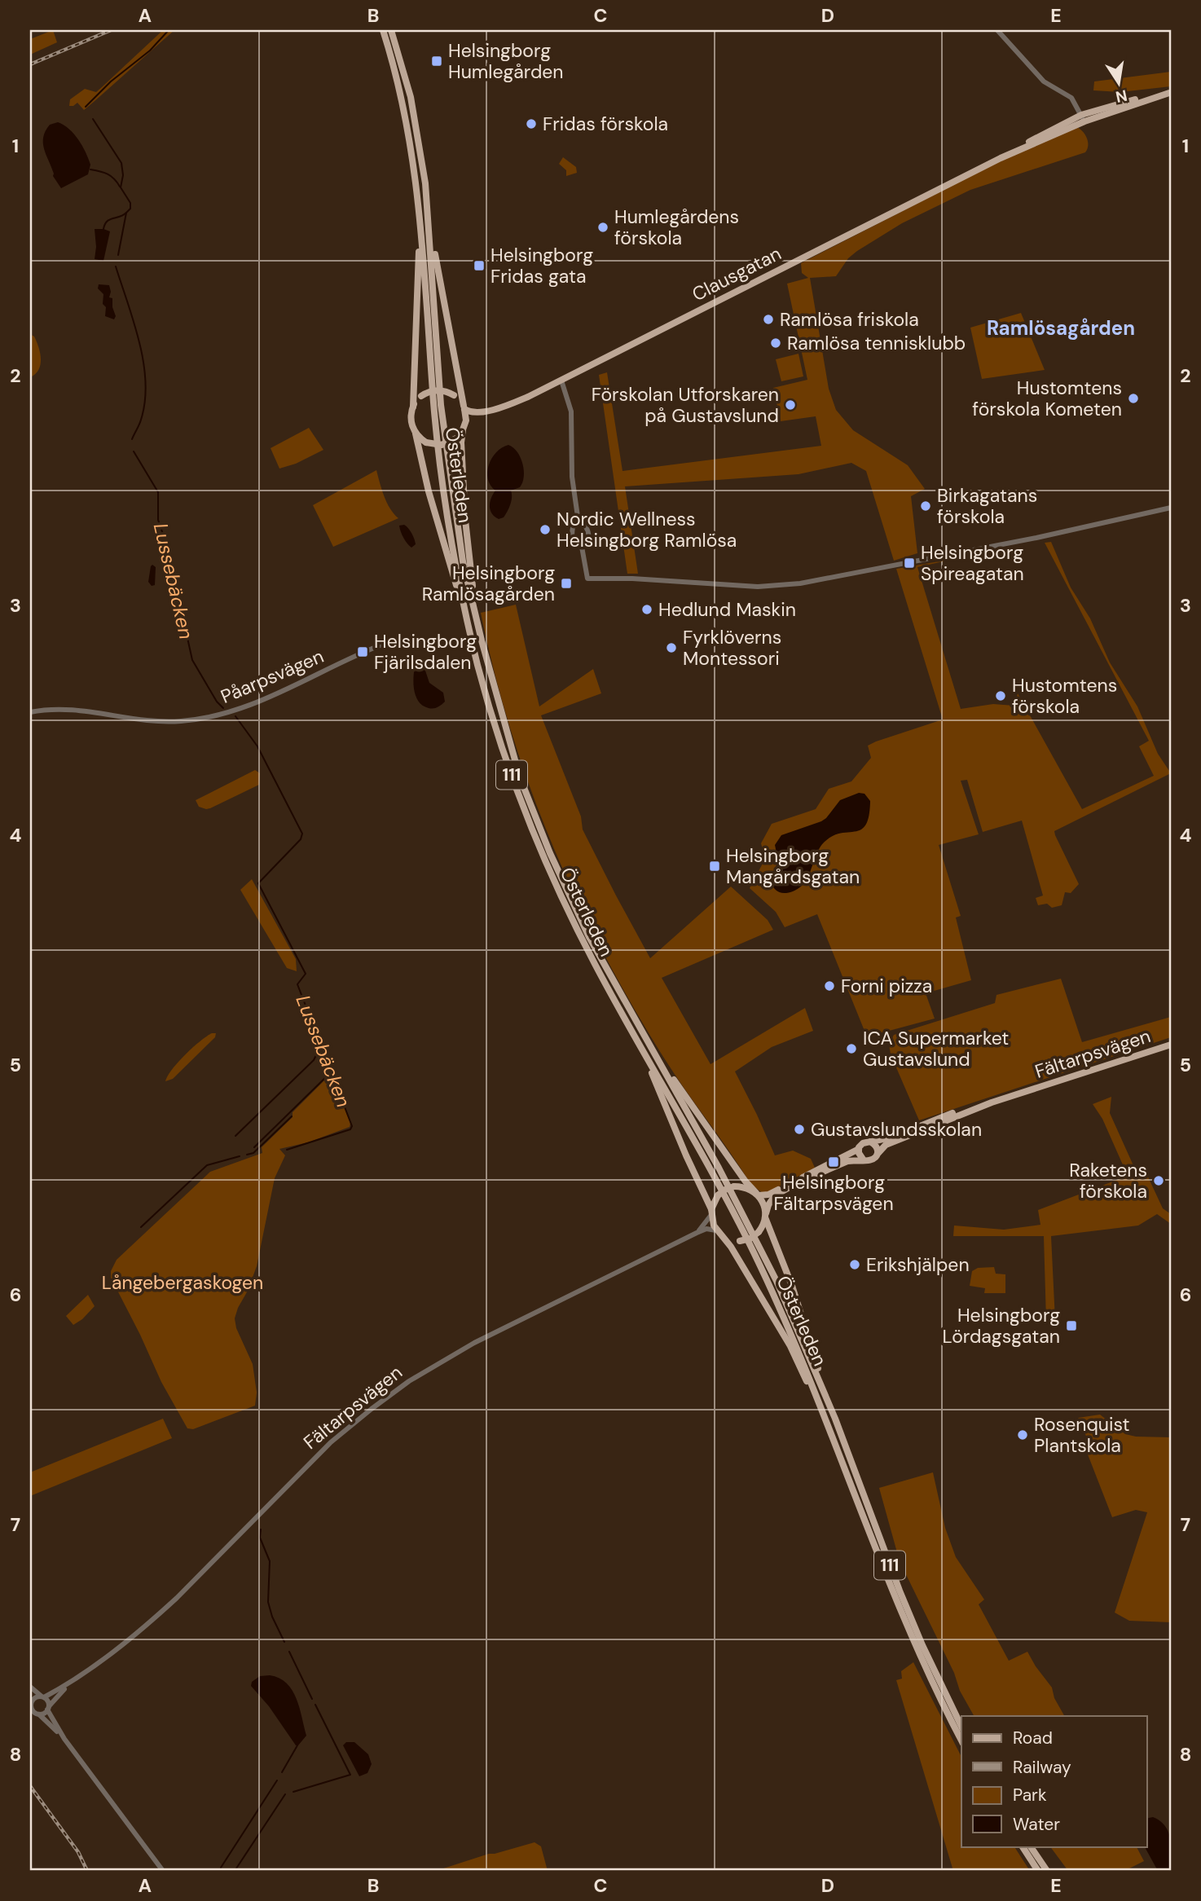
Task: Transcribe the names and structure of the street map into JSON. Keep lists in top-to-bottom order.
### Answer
{
  "streets": {
    "main road": [
      "Clausgatan",
      "Österleden",
      "111",
      "Fältarpsvägen"
    ],
    "street": ["Påarpsvägen"]
  },
  "districts": ["Ramlösagården"],
  "water": ["Lussebäcken"],
  "parks": ["Långebergaskogen"],
  "places": {
    "transit": [
      "Helsingborg Humlegården",
      "Helsingborg Fridas gata",
      "Helsingborg Spireagatan",
      "Helsingborg Ramlösagården",
      "Helsingborg Fjärilsdalen",
      "Helsingborg Mangårdsgatan",
      "Helsingborg Fältarpsvägen",
      "Helsingborg Lördagsgatan"
    ],
    "other": [
      "Fridas förskola",
      "Humlegårdens förskola",
      "Ramlösa friskola",
      "Ramlösa tennisklubb",
      "Hustomtens förskola Kometen",
      "Förskolan Utforskaren på Gustavslund",
      "Birkagatans förskola",
      "Nordic Wellness Helsingborg Ramlösa",
      "Hedlund Maskin",
      "Fyrklöverns Montessori",
      "Hustomtens förskola",
      "Forni pizza",
      "ICA Supermarket Gustavslund",
      "Gustavslundsskolan",
      "Raketens förskola",
      "Erikshjälpen",
      "Rosenquist Plantskola"
    ]
  },
  "legend": [
    "Road",
    "Railway",
    "Park",
    "Water"
  ],
  "north": "bottom",
  "grid": {
    "columns": [
      "A",
      "B",
      "C",
      "D",
      "E"
    ],
    "rows": [
      "1",
      "2",
      "3",
      "4",
      "5",
      "6",
      "7",
      "8"
    ]
  }
}
